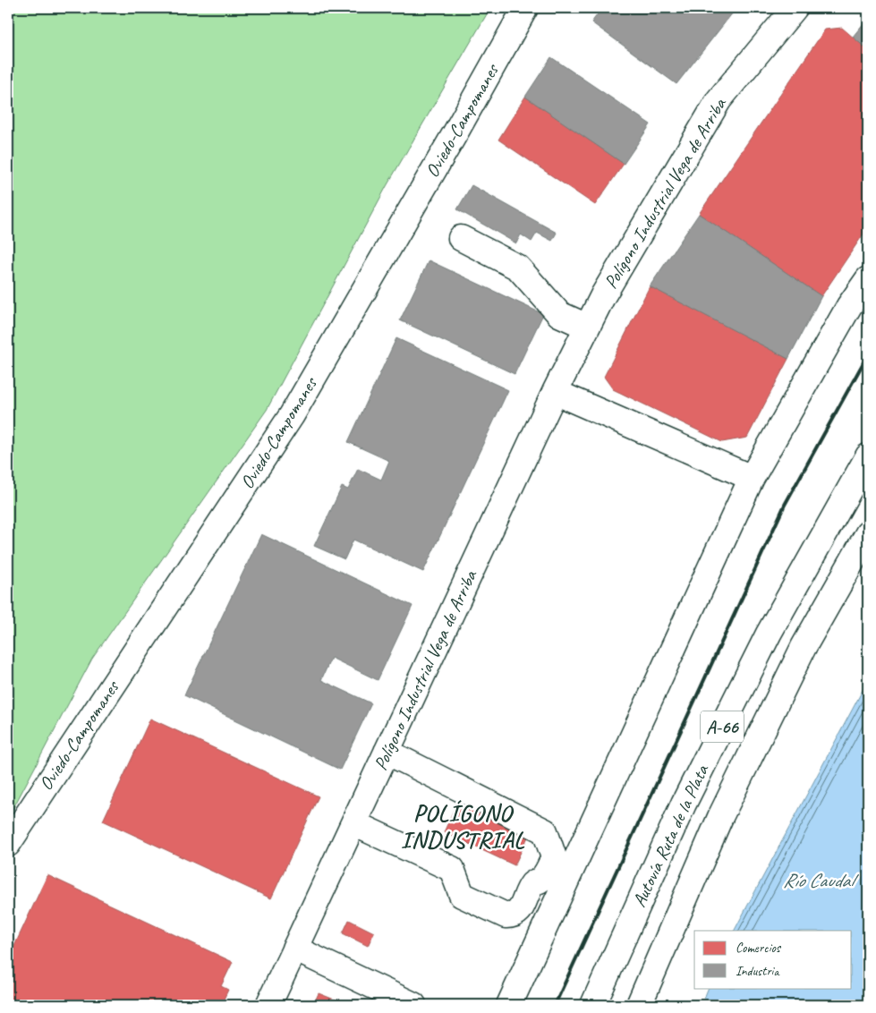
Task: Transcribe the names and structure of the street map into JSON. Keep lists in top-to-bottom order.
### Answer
{
  "streets": {
    "main road": [
      "Oviedo-Campomanes",
      "Polígono Industrial Vega de Arriba",
      "A-66",
      "Autovía Ruta de la Plata"
    ]
  },
  "districts": ["POLÍGONO INDUSTRIAL"],
  "water": ["Río Caudal"],
  "legend": ["Comercios", "Industria"]
}
